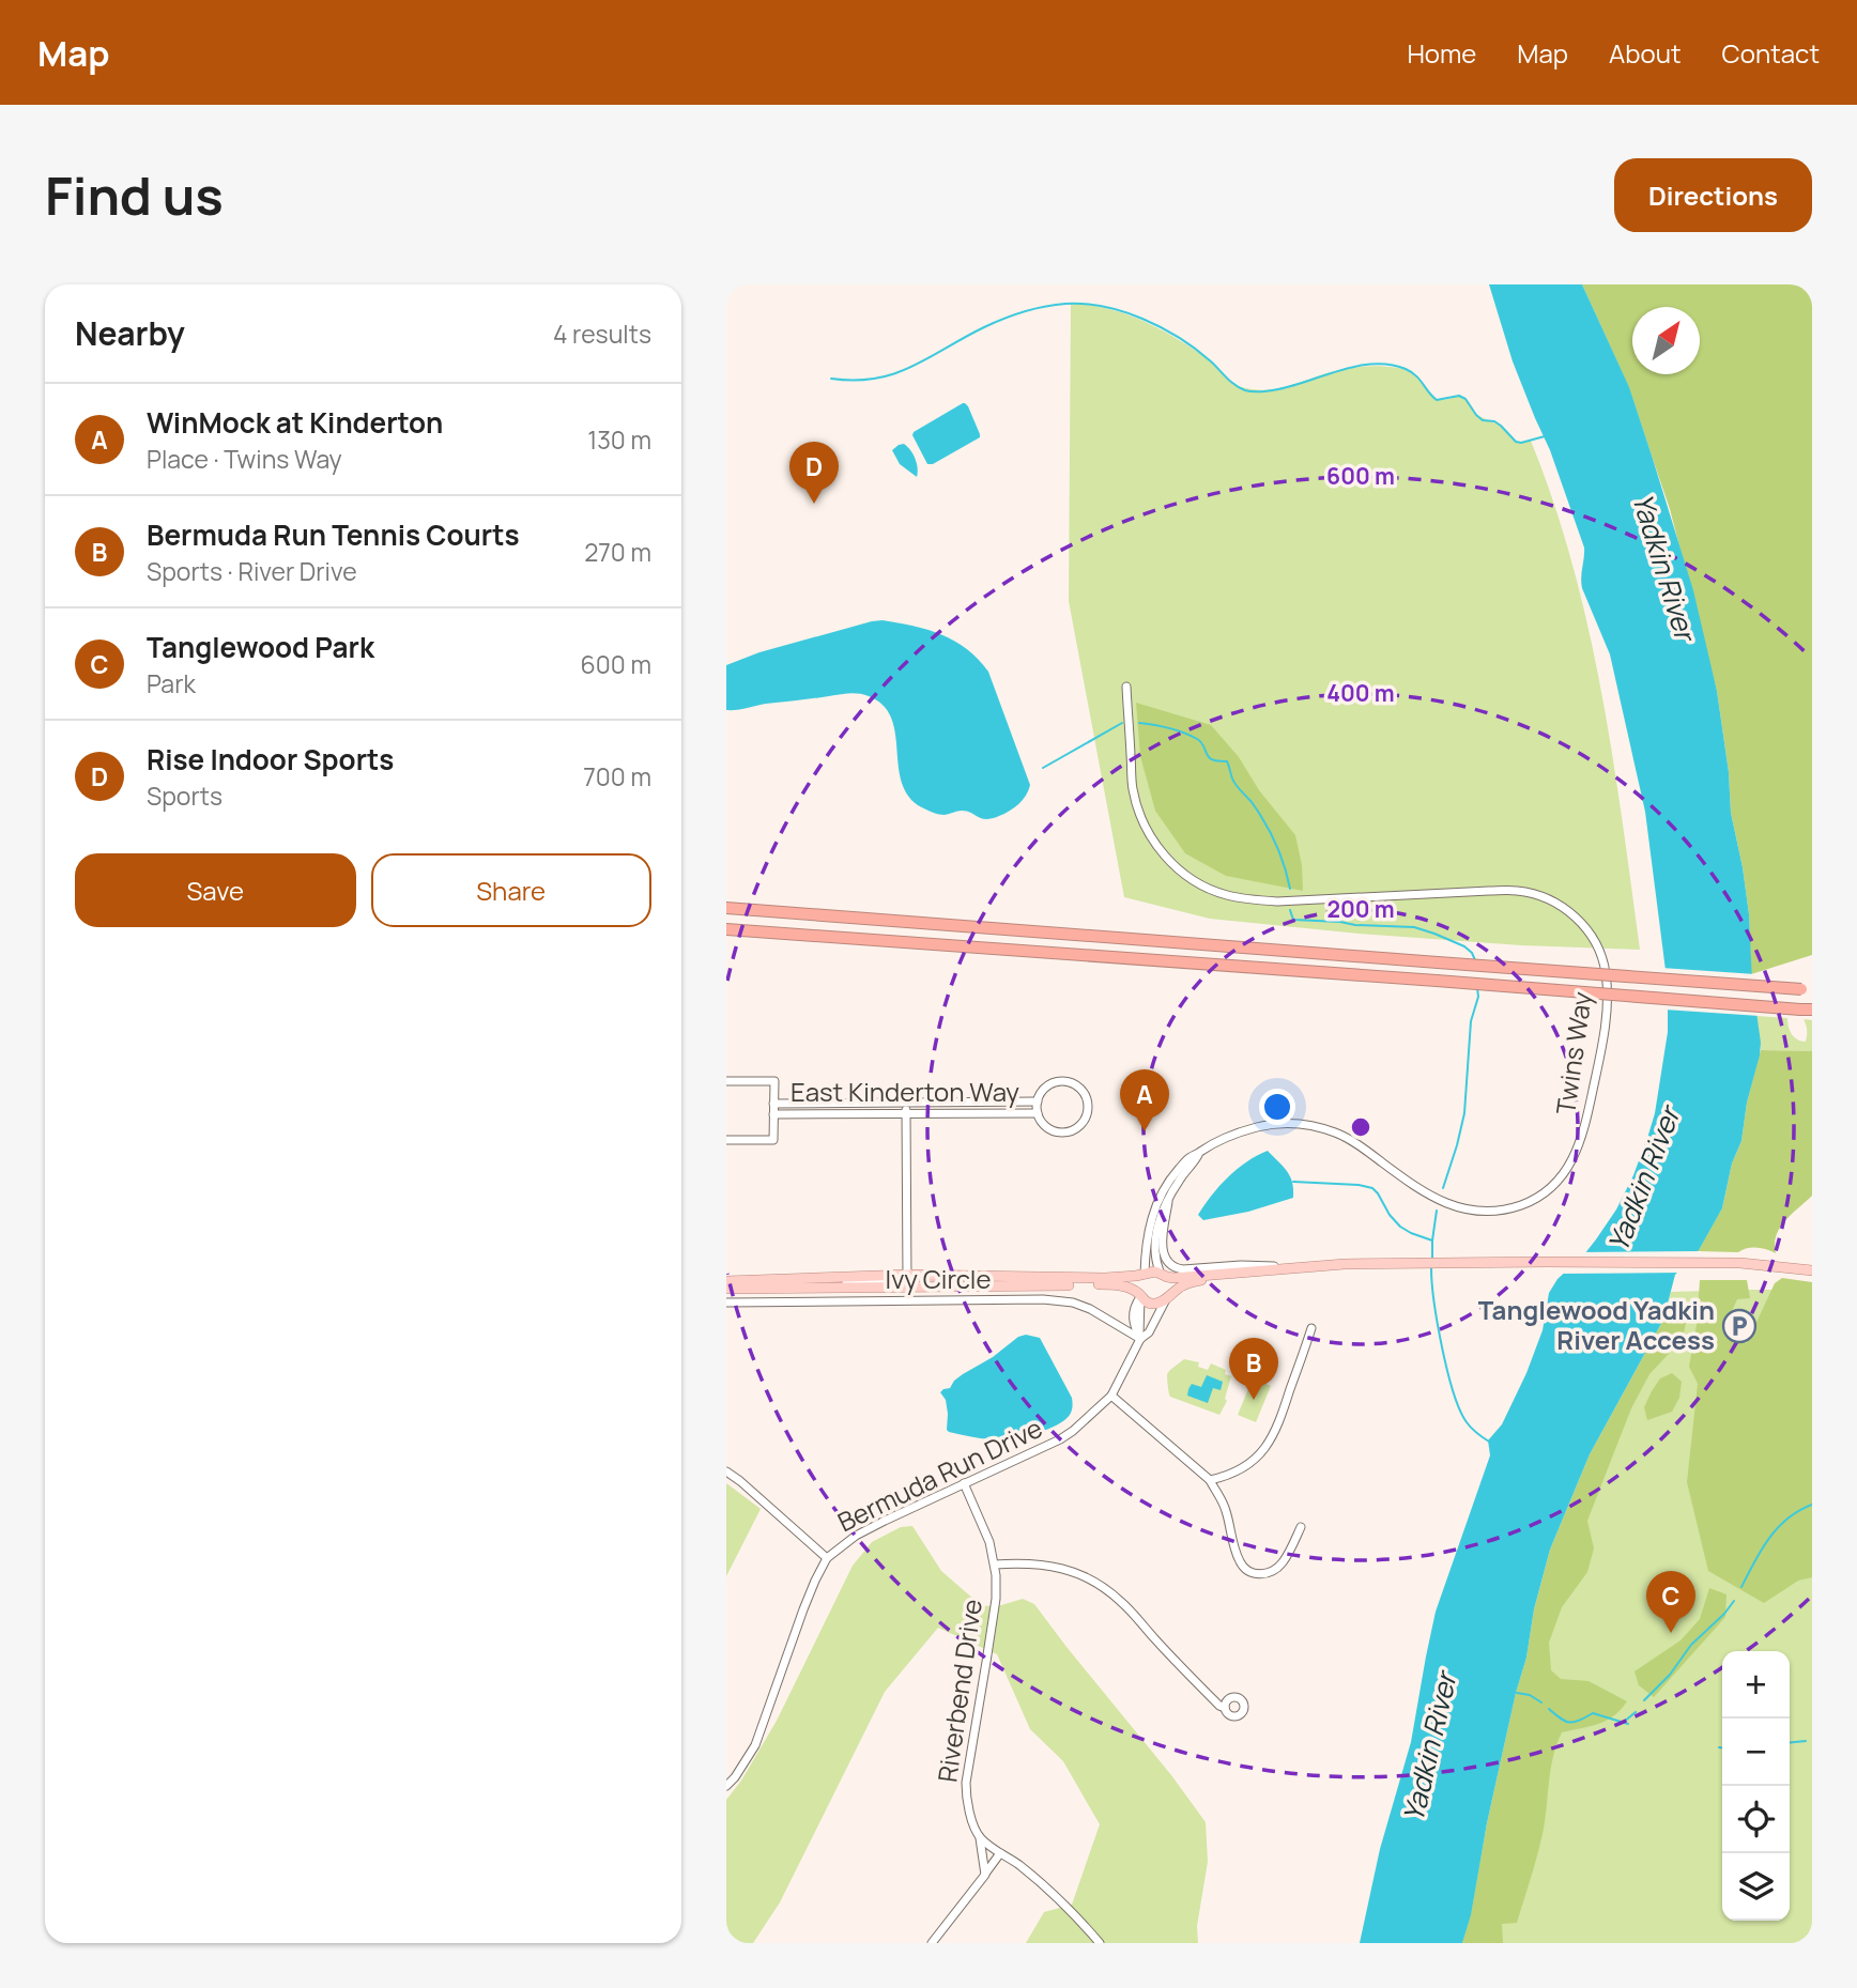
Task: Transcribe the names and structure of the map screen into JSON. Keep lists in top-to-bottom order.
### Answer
{
  "streets": {
    "street": [
      "Twins Way",
      "East Kinderton Way",
      "Ivy Circle",
      "Bermuda Run Drive",
      "Riverbend Drive"
    ]
  },
  "crossings": [
    ["Twins Way", "Bermuda Run Drive"],
    ["Ivy Circle", "Bermuda Run Drive"],
    ["Bermuda Run Drive", "Riverbend Drive"]
  ],
  "water": ["Yadkin River"],
  "places": {
    "parking": ["Tanglewood Yadkin River Access"]
  },
  "north": "top right",
  "page": {
    "header": "Map",
    "nav": [
      "Home",
      "Map",
      "About",
      "Contact"
    ],
    "buttons": [
      "Directions",
      ["Save", "Share"]
    ],
    "title": "Find us",
    "heading": ["Nearby", "4 results"],
    "list": [
      {
        "mark": "A",
        "name": "WinMock at Kinderton",
        "note": "Place · Twins Way",
        "value": "130 m"
      },
      {
        "mark": "B",
        "name": "Bermuda Run Tennis Courts",
        "note": "Sports · River Drive",
        "value": "270 m"
      },
      {
        "mark": "C",
        "name": "Tanglewood Park",
        "note": "Park",
        "value": "600 m"
      },
      {
        "mark": "D",
        "name": "Rise Indoor Sports",
        "note": "Sports",
        "value": "700 m"
      }
    ],
    "pins": [
      "D",
      "A",
      "B",
      "C"
    ],
    "map_buttons": ["+", "−"]
  },
  "rings": ["600 m", "400 m", "200 m"]
}
